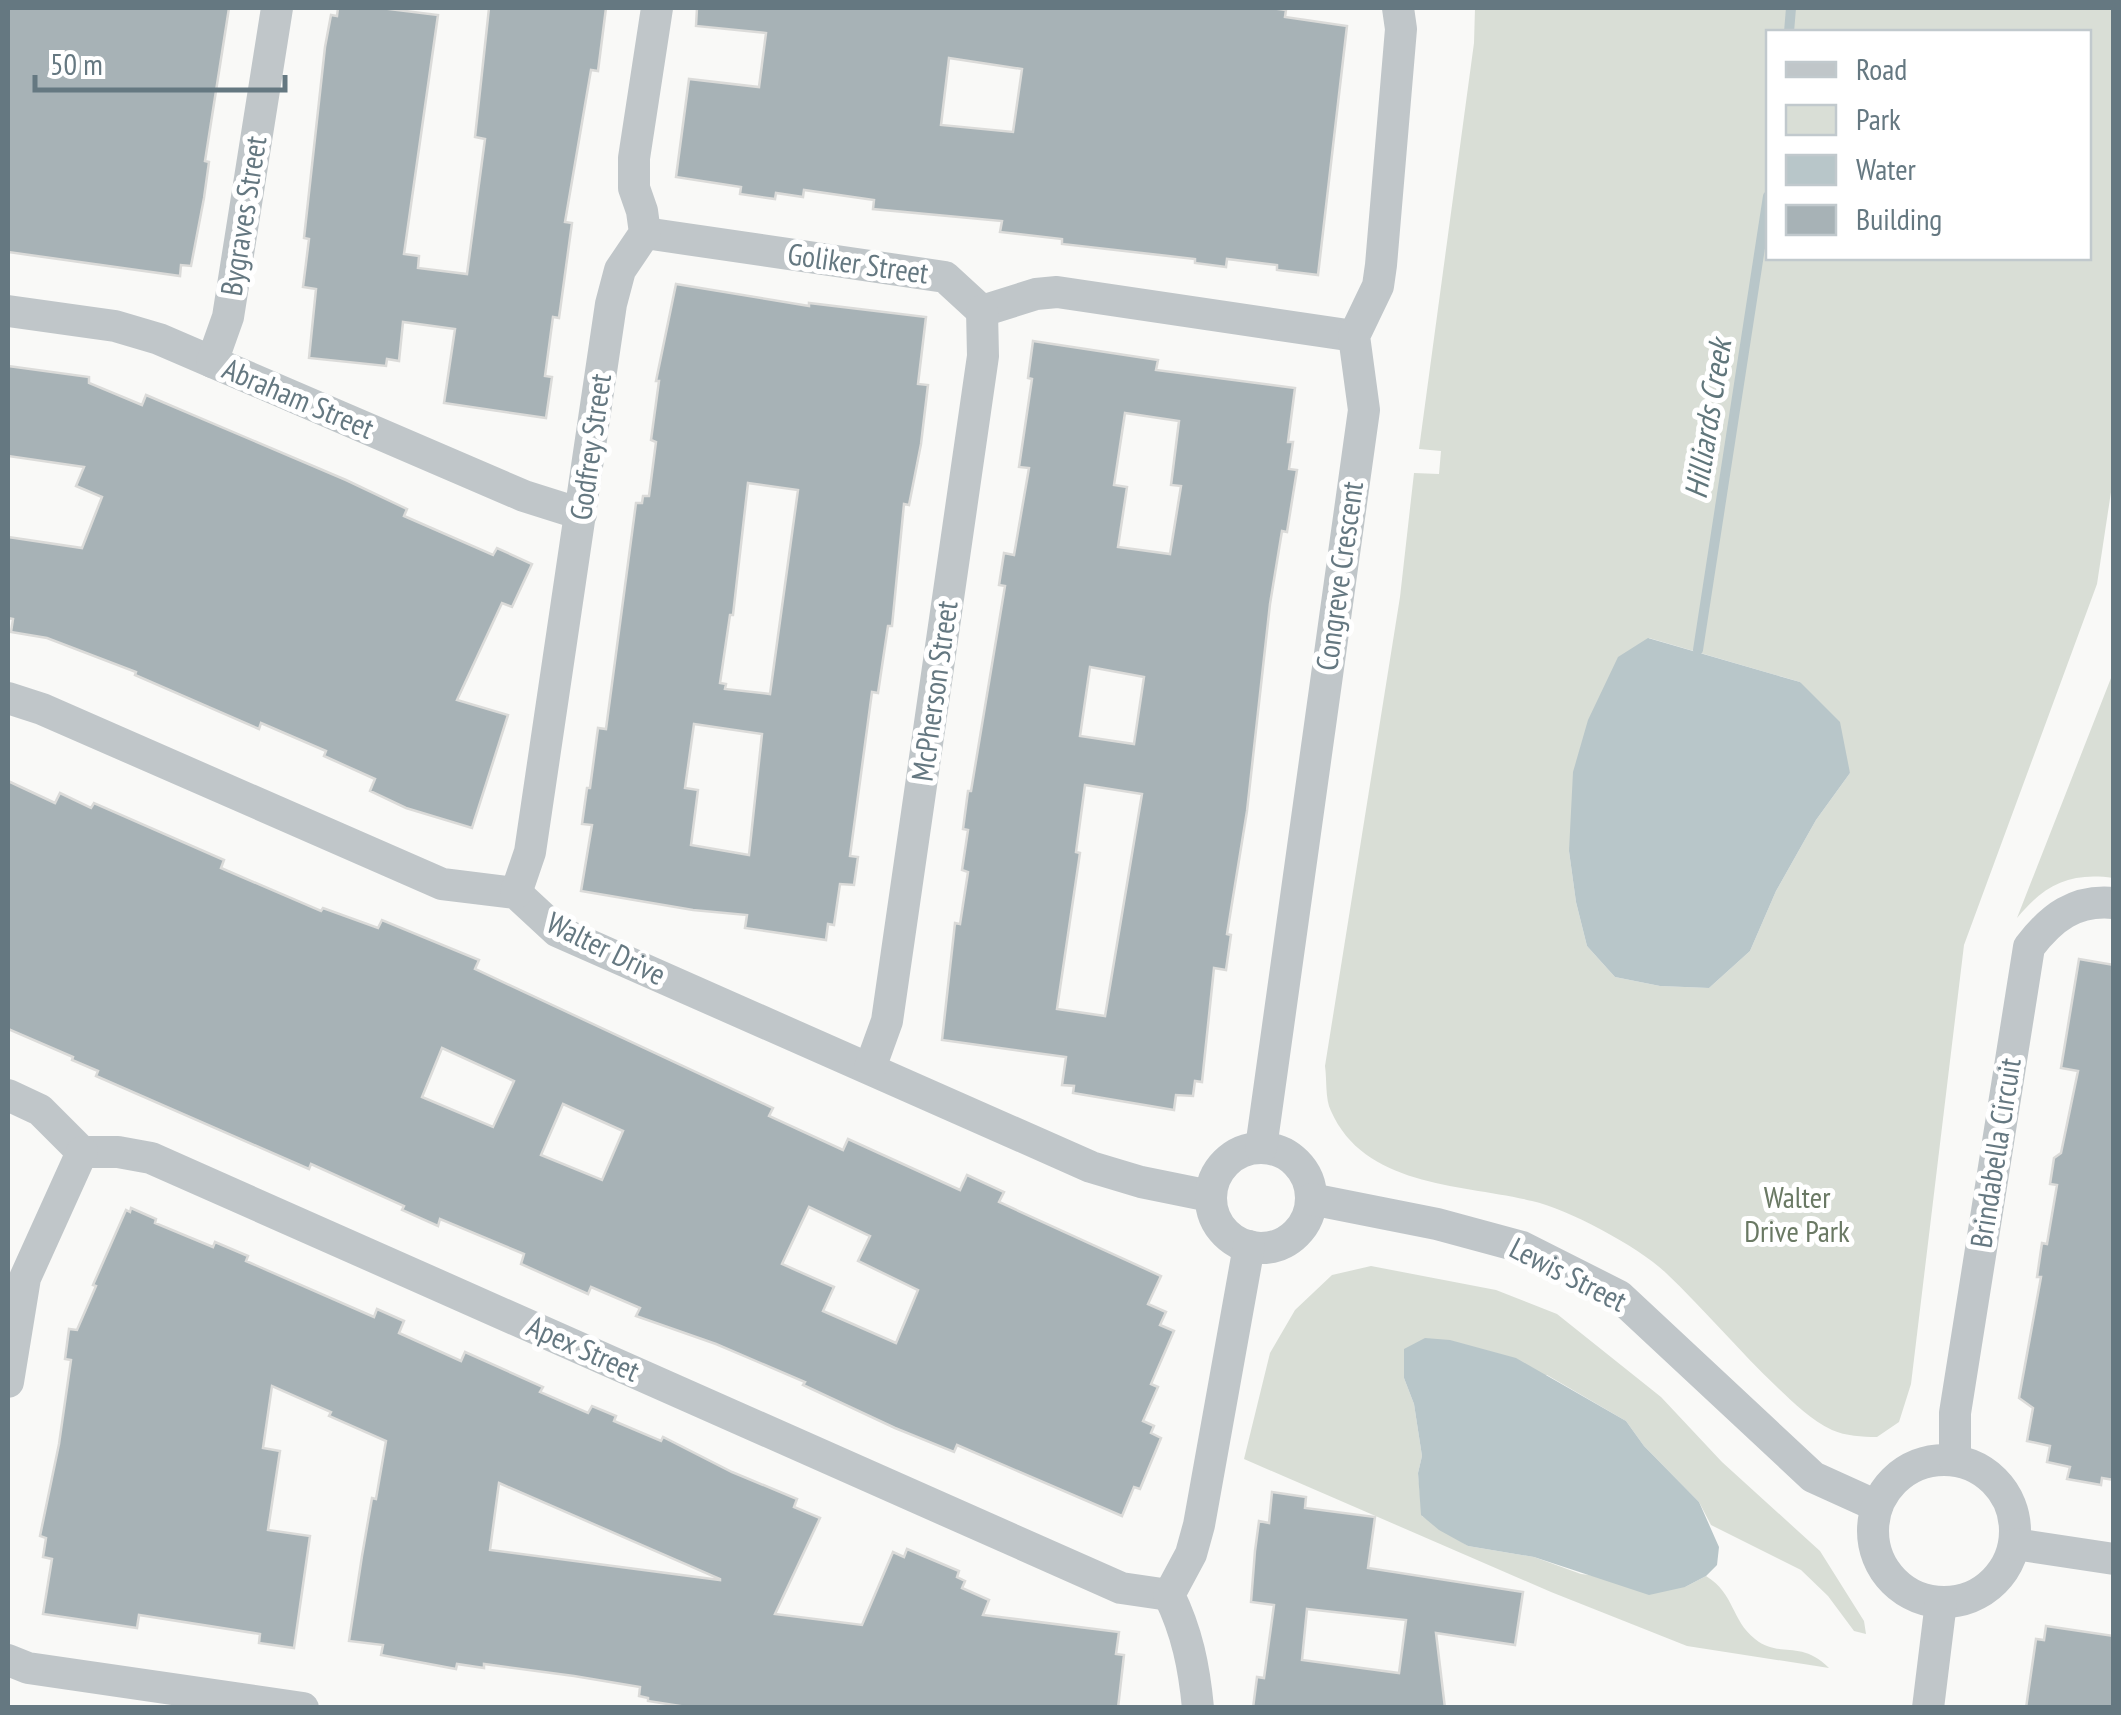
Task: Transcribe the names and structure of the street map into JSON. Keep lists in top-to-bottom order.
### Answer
{
  "streets": {
    "street": [
      "Bygraves Street",
      "Goliker Street",
      "Abraham Street",
      "Godfrey Street",
      "Congreve Crescent",
      "McPherson Street",
      "Walter Drive",
      "Brindabella Circuit",
      "Lewis Street",
      "Apex Street"
    ]
  },
  "crossings": [
    ["Bygraves Street", "Abraham Street"],
    ["Goliker Street", "Godfrey Street"],
    ["Goliker Street", "McPherson Street"],
    ["Abraham Street", "Godfrey Street"],
    ["Godfrey Street", "Walter Drive"],
    ["Congreve Crescent", "Walter Drive"],
    ["Congreve Crescent", "Lewis Street"],
    ["McPherson Street", "Walter Drive"],
    ["Walter Drive", "Lewis Street"],
    ["Brindabella Circuit", "Lewis Street"]
  ],
  "water": ["Hilliards Creek"],
  "parks": ["Walter Drive Park"],
  "legend": [
    "Road",
    "Park",
    "Water",
    "Building"
  ],
  "scale_bar": "50 m"
}
